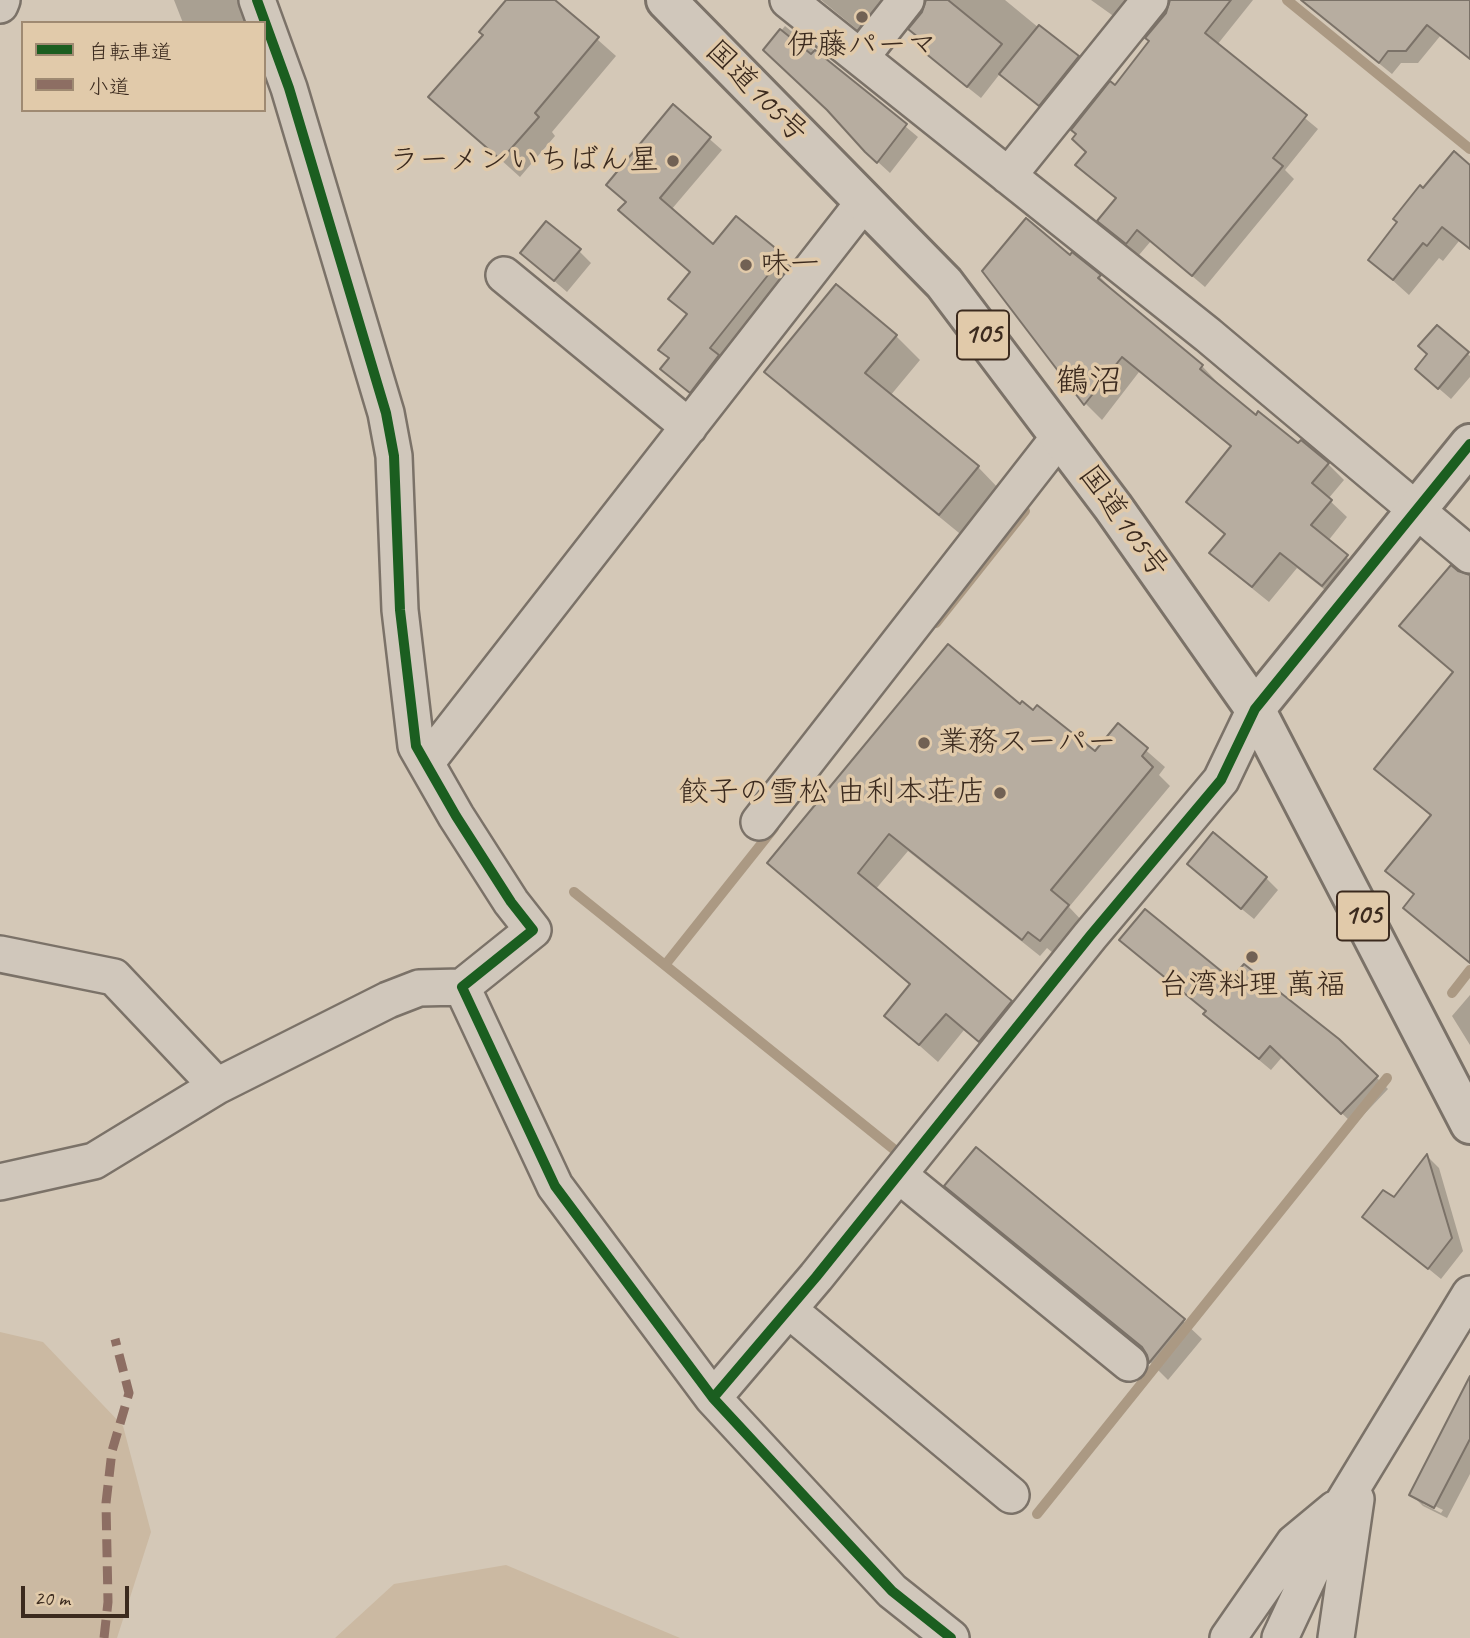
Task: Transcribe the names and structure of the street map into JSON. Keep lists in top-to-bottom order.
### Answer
{
  "streets": {
    "main road": ["国道105号", "105"]
  },
  "districts": ["鶴沼"],
  "places": [
    "伊藤パーマ",
    "ラーメンいちばん星",
    "味一",
    "業務スーパー",
    "餃子の雪松 由利本荘店",
    "台湾料理 萬福"
  ],
  "legend": ["自転車道", "小道"],
  "scale_bar": "20 m"
}
